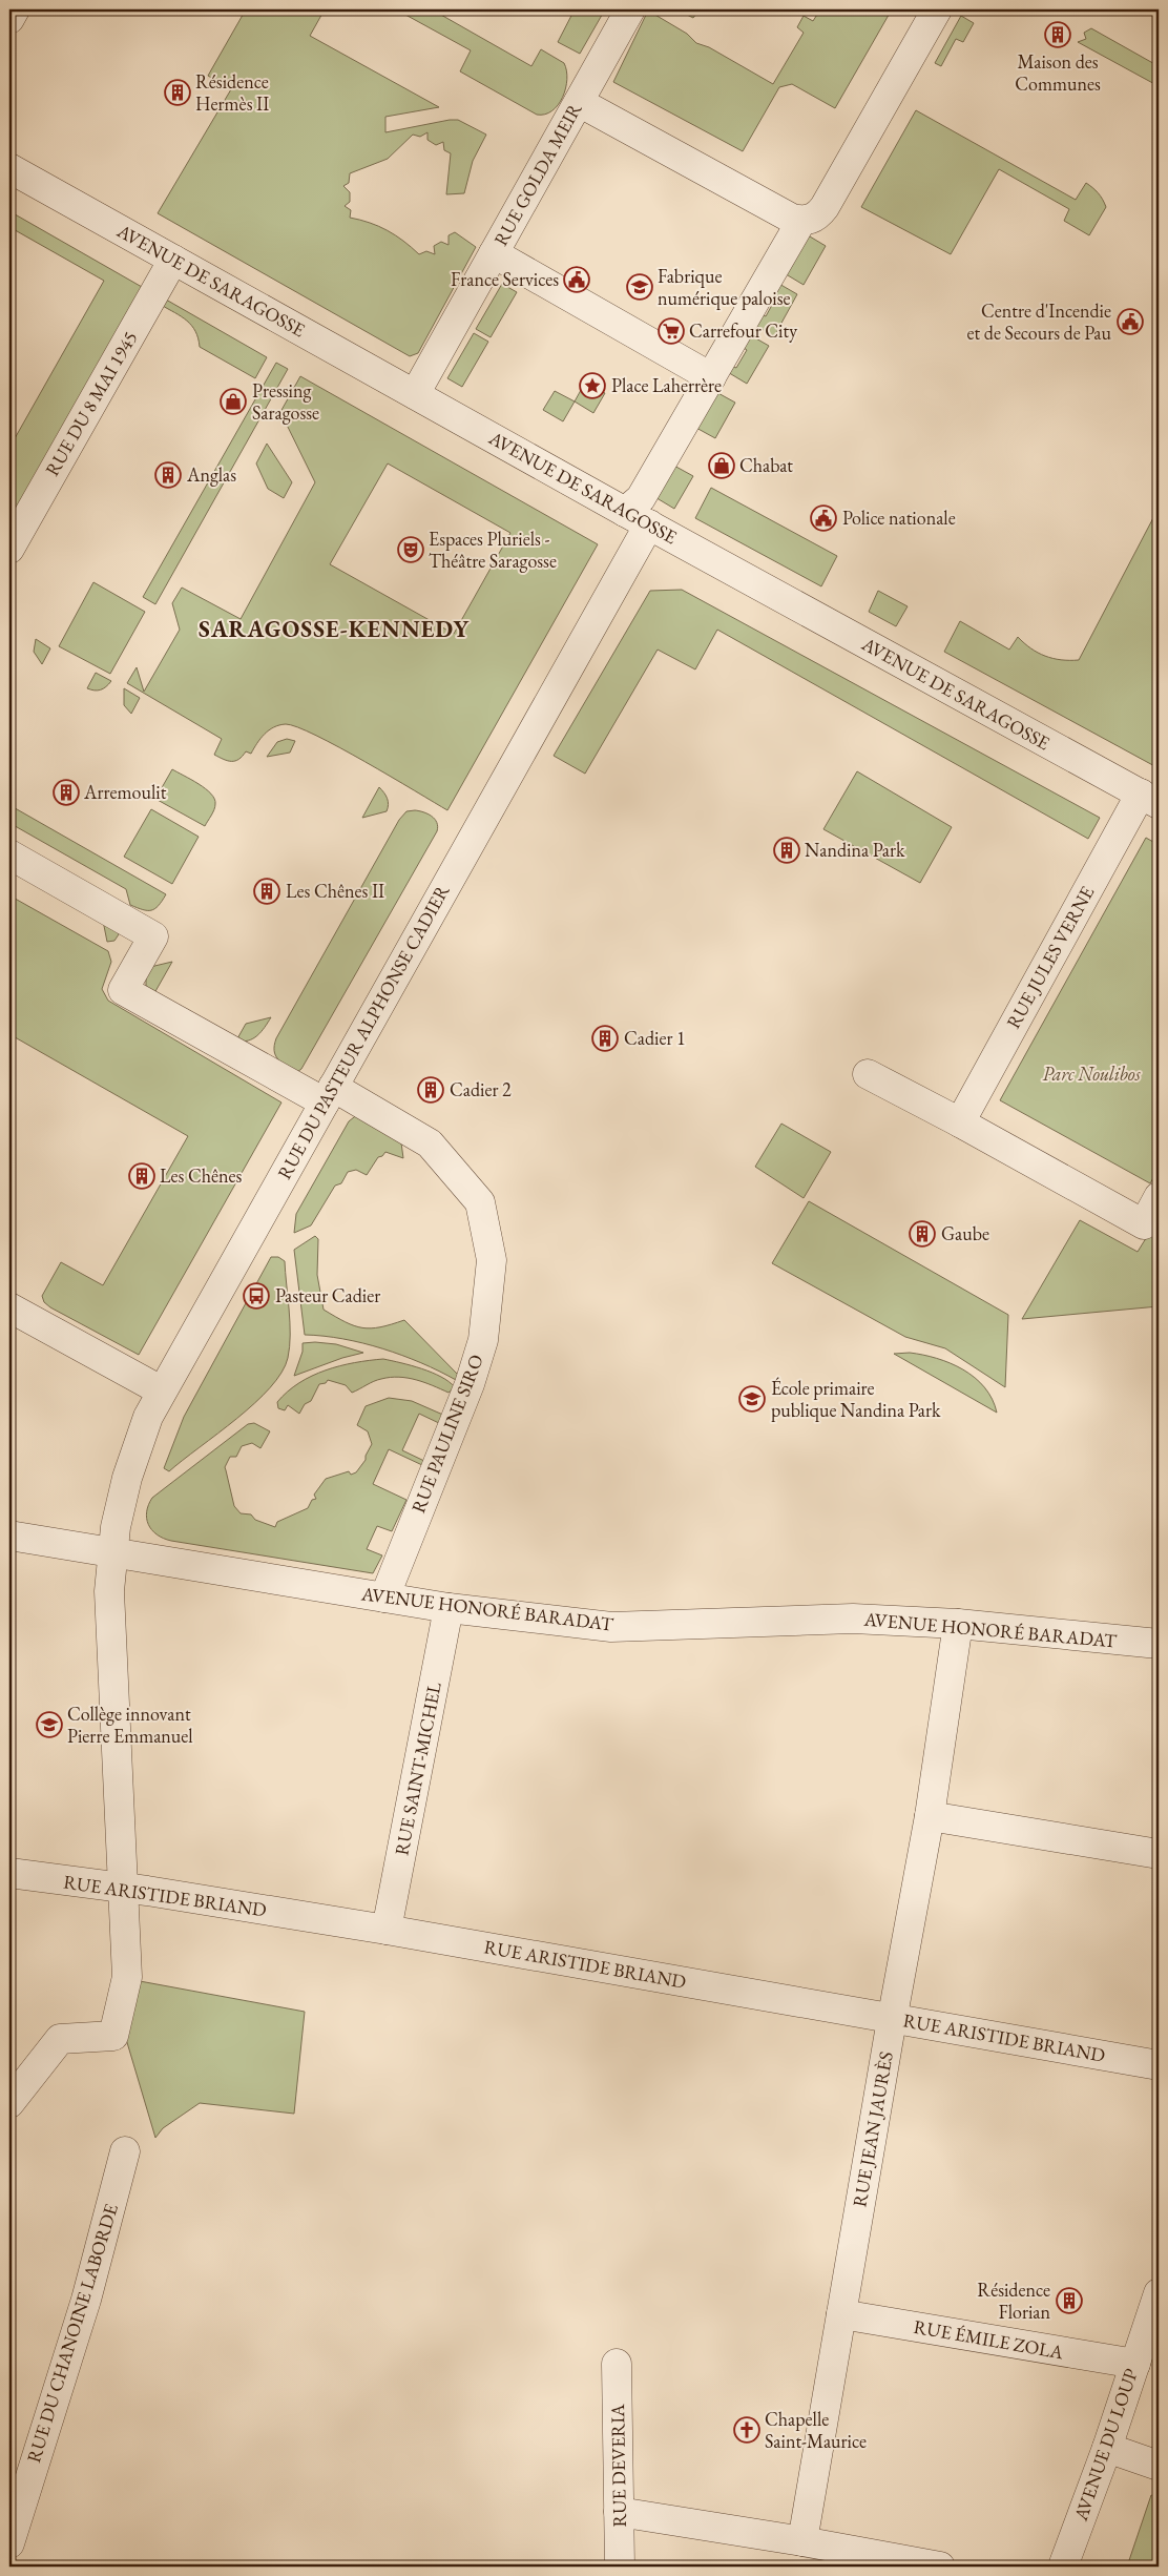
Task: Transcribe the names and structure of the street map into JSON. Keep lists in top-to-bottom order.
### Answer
{
  "streets": {
    "street": [
      "RUE GOLDA MEIR",
      "AVENUE DE SARAGOSSE",
      "RUE DU 8 MAI 1945",
      "RUE JULES VERNE",
      "RUE DU PASTEUR ALPHONSE CADIER",
      "RUE PAULINE SIRO",
      "AVENUE HONORÉ BARADAT",
      "RUE SAINT-MICHEL",
      "RUE ARISTIDE BRIAND",
      "RUE JEAN JAURÈS",
      "RUE DU CHANOINE LABORDE",
      "RUE ÉMILE ZOLA",
      "AVENUE DU LOUP",
      "RUE DEVERIA"
    ]
  },
  "crossings": [
    ["RUE GOLDA MEIR", "AVENUE DE SARAGOSSE"],
    ["AVENUE DE SARAGOSSE", "RUE DU 8 MAI 1945"],
    ["AVENUE DE SARAGOSSE", "RUE JULES VERNE"],
    ["AVENUE DE SARAGOSSE", "RUE DU PASTEUR ALPHONSE CADIER"],
    ["RUE DU PASTEUR ALPHONSE CADIER", "RUE PAULINE SIRO"],
    ["RUE DU PASTEUR ALPHONSE CADIER", "AVENUE HONORÉ BARADAT"],
    ["RUE PAULINE SIRO", "AVENUE HONORÉ BARADAT"],
    ["AVENUE HONORÉ BARADAT", "RUE SAINT-MICHEL"],
    ["AVENUE HONORÉ BARADAT", "RUE JEAN JAURÈS"],
    ["RUE SAINT-MICHEL", "RUE ARISTIDE BRIAND"],
    ["RUE ARISTIDE BRIAND", "RUE JEAN JAURÈS"],
    ["RUE JEAN JAURÈS", "RUE ÉMILE ZOLA"],
    ["RUE ÉMILE ZOLA", "AVENUE DU LOUP"]
  ],
  "districts": ["SARAGOSSE-KENNEDY"],
  "parks": ["Parc Noulibos"],
  "places": {
    "building": [
      "Maison des Communes",
      "Résidence Hermès II",
      "Anglas",
      "Arremoulit",
      "Nandina Park",
      "Les Chênes II",
      "Cadier 1",
      "Cadier 2",
      "Les Chênes",
      "Gaube",
      "Résidence Florian"
    ],
    "public building": ["France Services", "Centre d'Incendie et de Secours de Pau", "Police nationale"],
    "school or university": ["Fabrique numérique paloise", "École primaire publique Nandina Park", "Collège innovant Pierre Emmanuel"],
    "supermarket": ["Carrefour City"],
    "place": ["Place Laherrère"],
    "shop": ["Pressing Saragosse", "Chabat"],
    "theatre": ["Espaces Pluriels - Théâtre Saragosse"],
    "bus stop": ["Pasteur Cadier"],
    "church": ["Chapelle Saint-Maurice"]
  }
}
